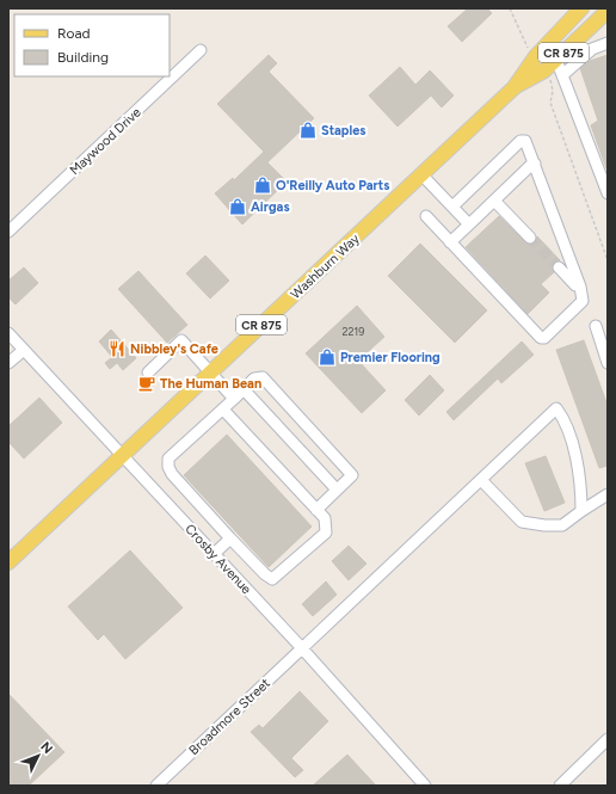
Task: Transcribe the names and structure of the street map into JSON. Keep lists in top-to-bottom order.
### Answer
{
  "streets": {
    "main road": ["CR 875", "Washburn Way"],
    "street": ["Maywood Drive", "Crosby Avenue", "Broadmore Street"]
  },
  "crossings": [
    ["Washburn Way", "Crosby Avenue"],
    ["Crosby Avenue", "Broadmore Street"]
  ],
  "places": {
    "shop": [
      "Staples",
      "O'Reilly Auto Parts",
      "Airgas",
      "Premier Flooring"
    ],
    "restaurant": ["Nibbley's Cafe"],
    "cafe": ["The Human Bean"]
  },
  "house_numbers": ["2219"],
  "legend": ["Road", "Building"],
  "north": "top right"
}
